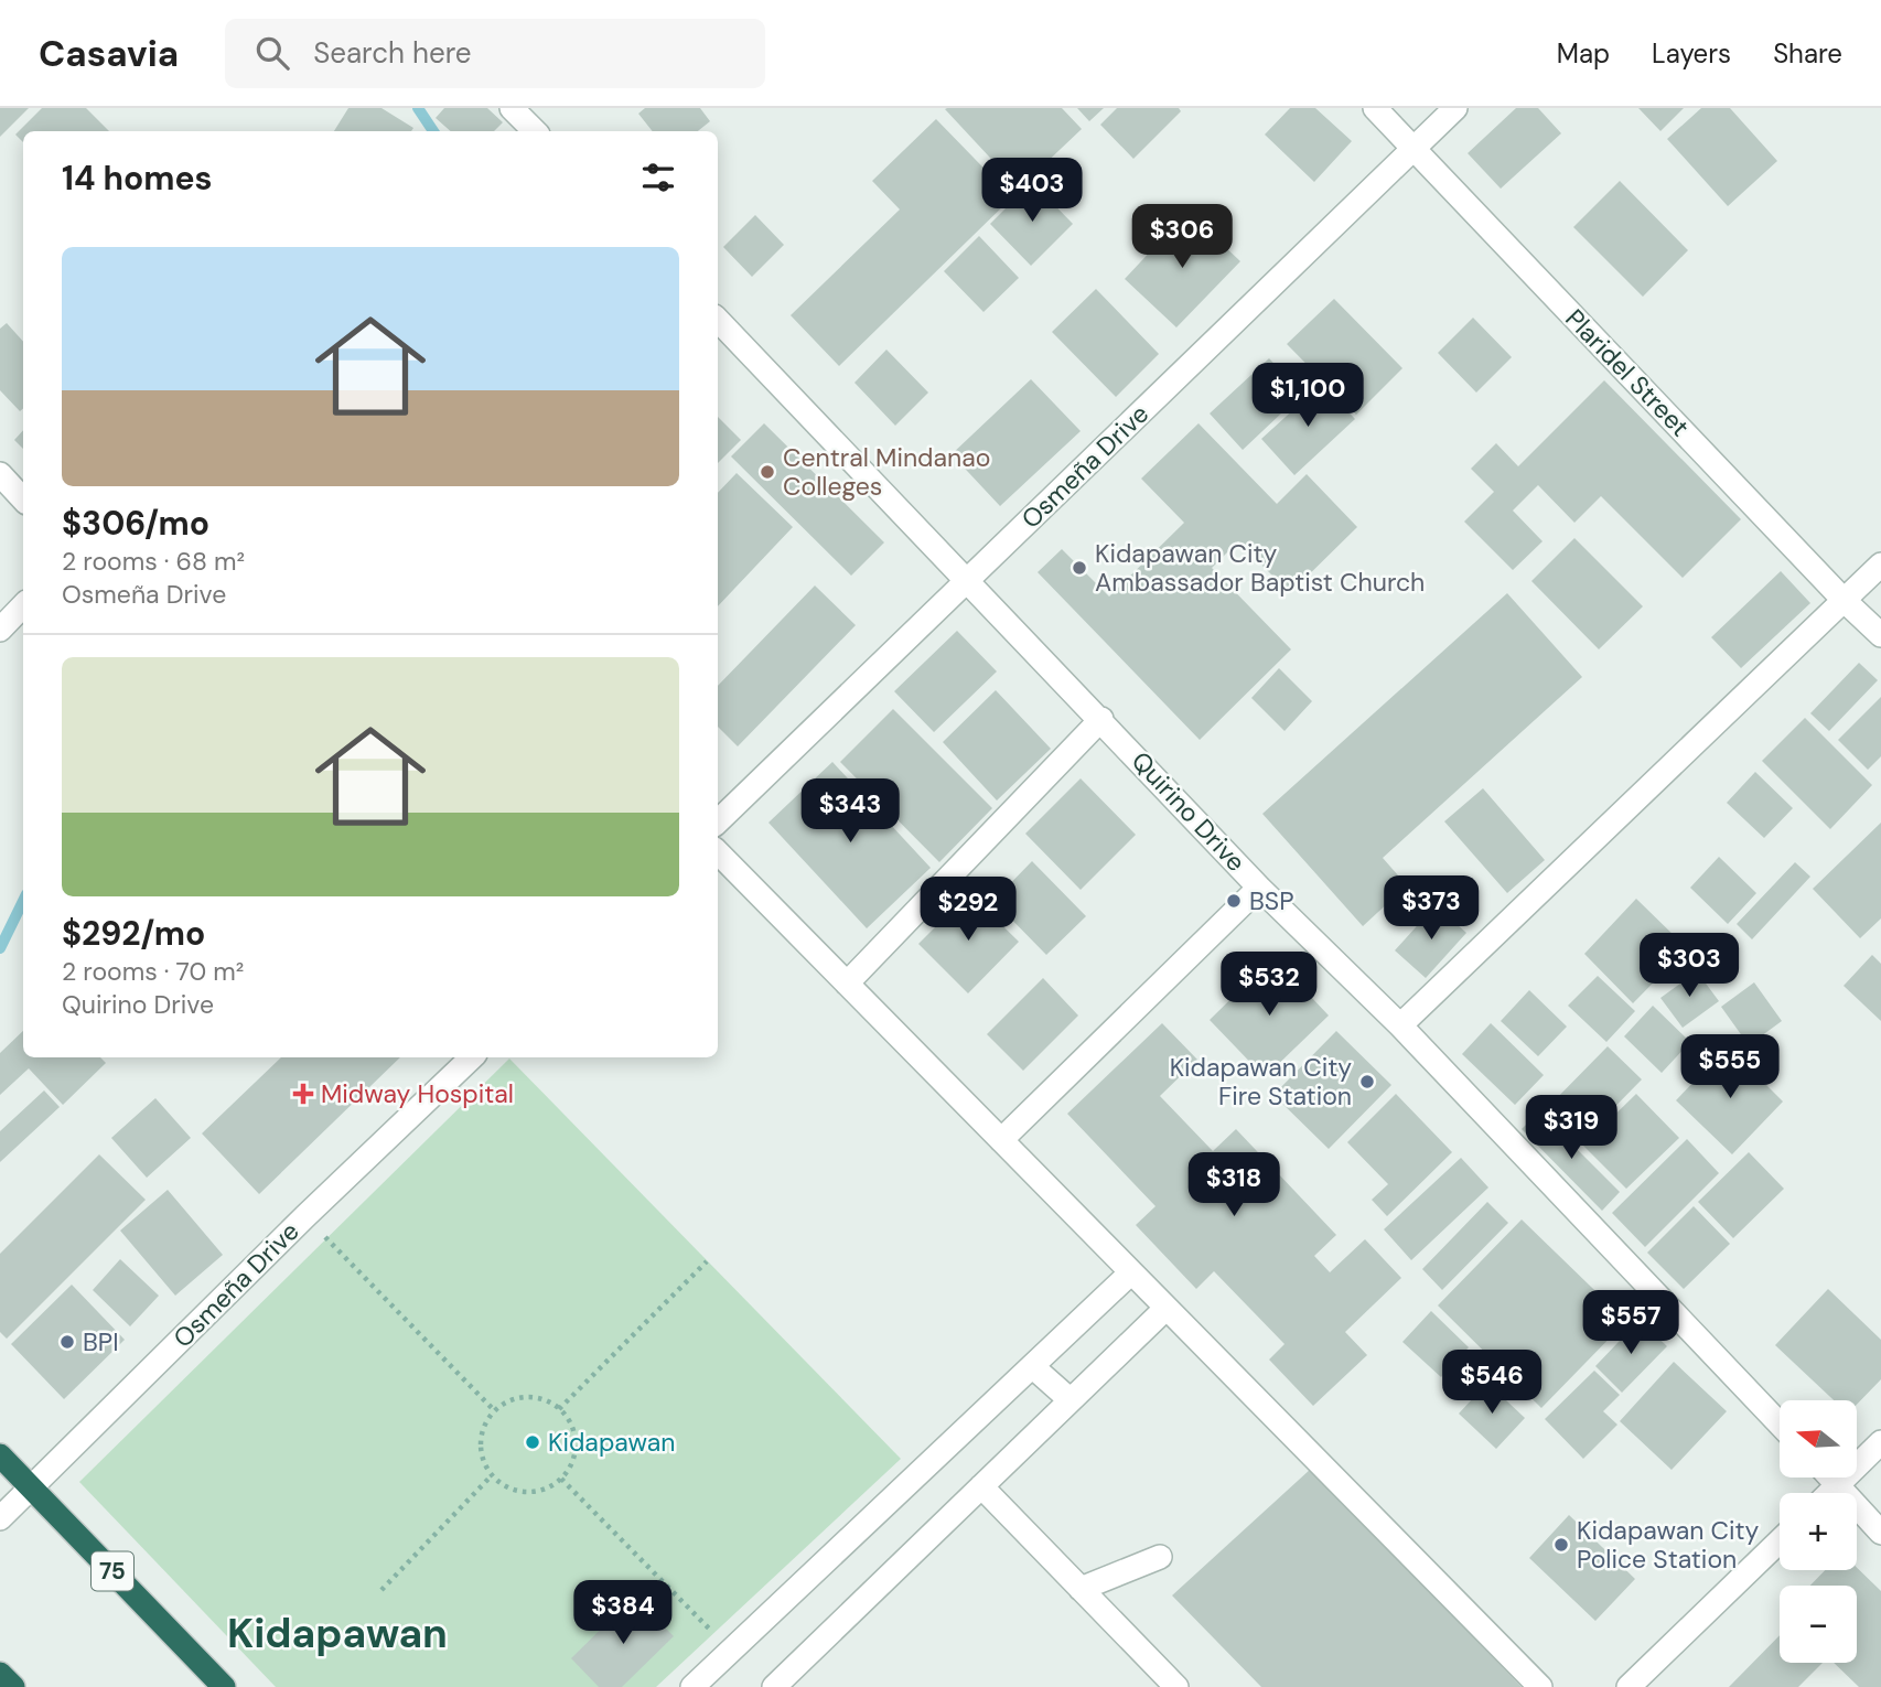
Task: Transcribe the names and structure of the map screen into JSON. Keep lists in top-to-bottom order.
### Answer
{
  "streets": {
    "highway": ["75"],
    "street": ["Plaridel Street", "Osmeña Drive", "Quirino Drive"]
  },
  "crossings": [
    ["Plaridel Street", "Osmeña Drive"],
    ["Osmeña Drive", "Quirino Drive"],
    ["Osmeña Drive", "75"]
  ],
  "districts": ["Kidapawan"],
  "places": {
    "other": [
      "Central Mindanao Colleges",
      "Kidapawan City Ambassador Baptist Church",
      "BSP",
      "Kidapawan City Fire Station",
      "BPI",
      "Kidapawan",
      "Kidapawan City Police Station"
    ],
    "health": ["Midway Hospital"]
  },
  "north": "left",
  "page": {
    "header": "Casavia",
    "search": "Search here",
    "nav": ["Map", "Layers", "Share"],
    "heading": "14 homes",
    "price": [
      "$403",
      "$306",
      "$1,100",
      "$343",
      "$373",
      "$292",
      "$303",
      "$532",
      "$555",
      "$319",
      "$318",
      "$557",
      "$546",
      "$384"
    ],
    "list": [
      {
        "name": "$306/mo",
        "note": "2 rooms · 68 m² · Osmeña Drive"
      },
      {
        "name": "$292/mo",
        "note": "2 rooms · 70 m² · Quirino Drive"
      }
    ],
    "map_buttons": ["+", "−"]
  }
}
